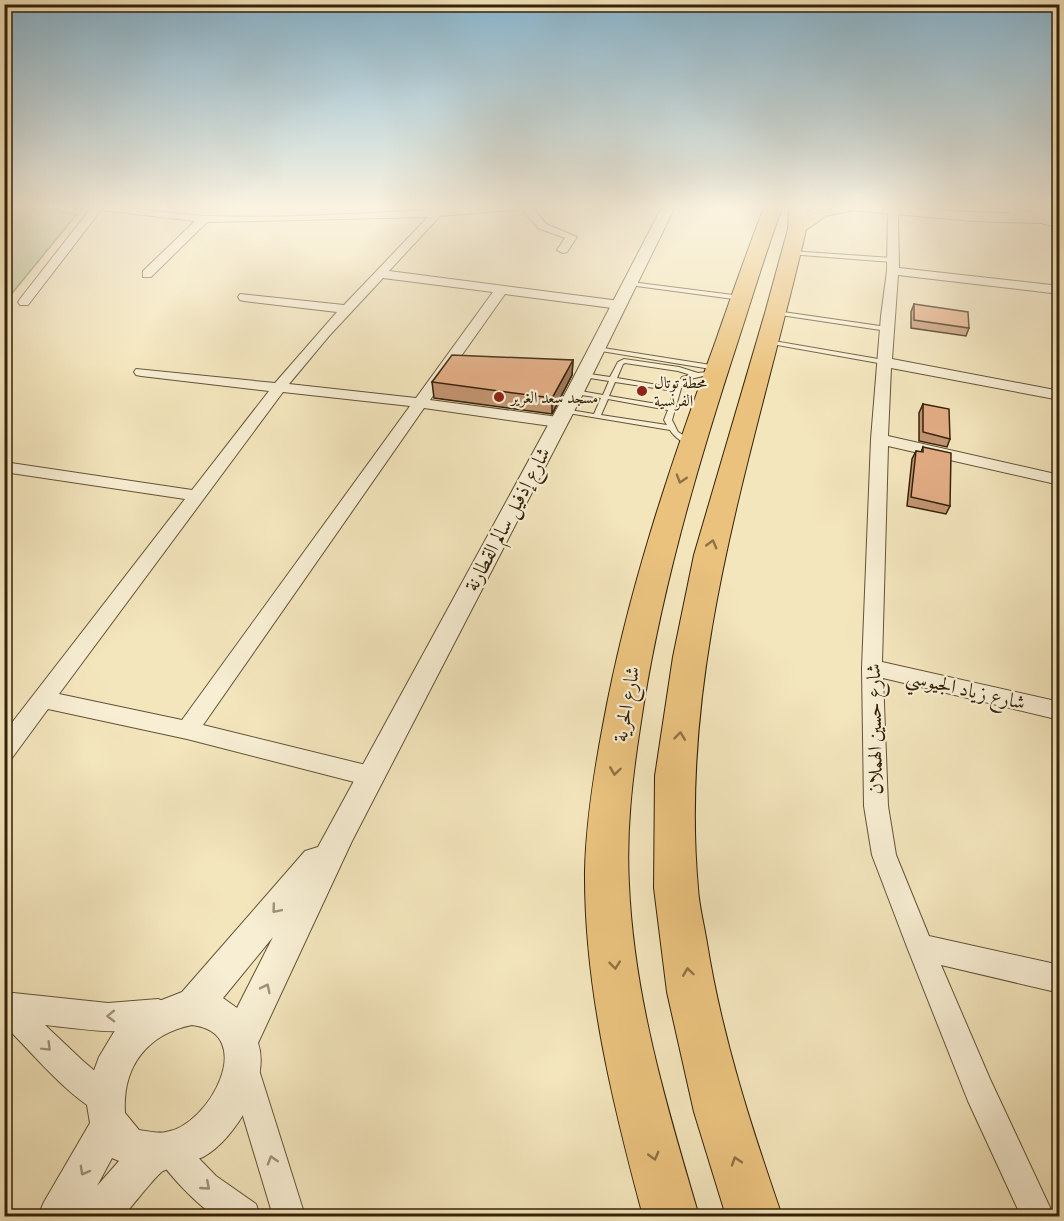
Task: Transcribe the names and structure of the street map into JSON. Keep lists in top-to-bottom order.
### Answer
{
  "streets": {
    "highway": ["شارع الحرية"],
    "street": ["شارع إذفيل سالم القطارنة", "شارع زياد الجيوسي", "شارع حسين الهملان"]
  },
  "crossings": [
    ["شارع زياد الجيوسي", "شارع حسين الهملان"]
  ],
  "places": ["محطة توتال الفرنسية", "مسجد سعد الغرير"]
}
